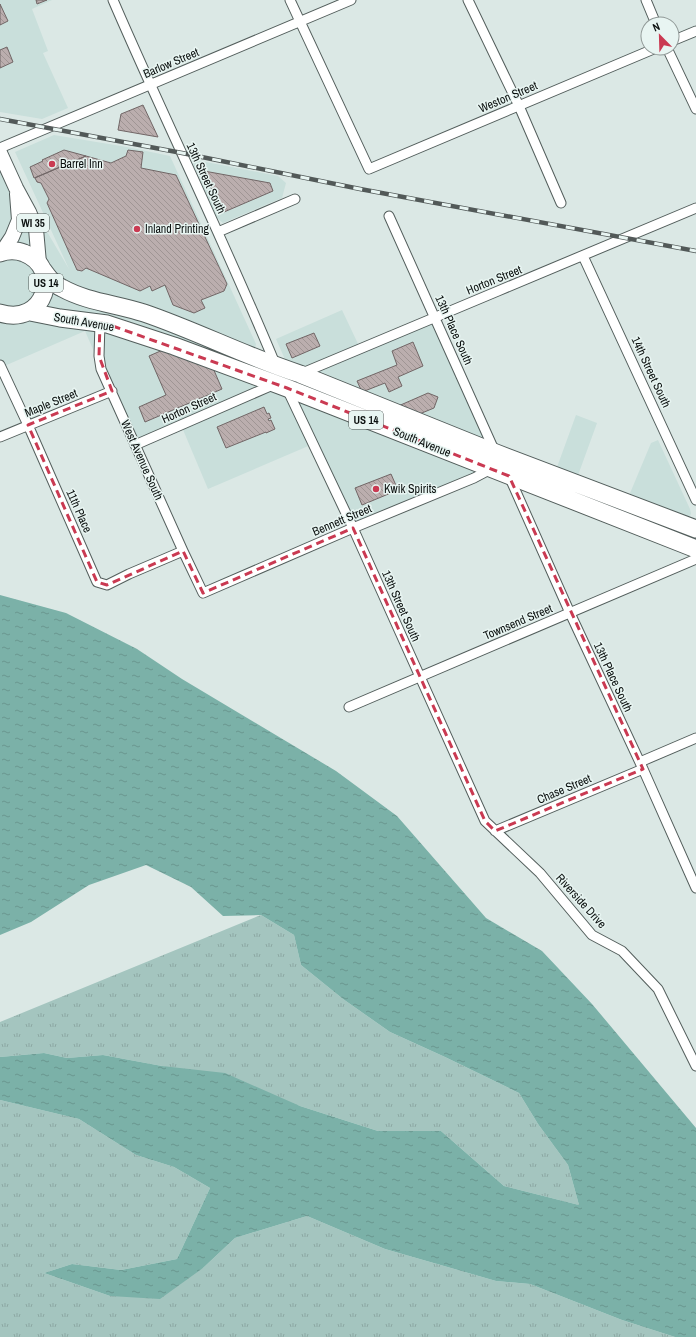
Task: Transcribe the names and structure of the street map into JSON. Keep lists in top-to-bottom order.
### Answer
{
  "streets": {
    "highway": ["US 14", "South Avenue"],
    "main road": ["WI 35"],
    "street": [
      "Barlow Street",
      "Weston Street",
      "13th Street South",
      "Horton Street",
      "13th Place South",
      "14th Street South",
      "Maple Street",
      "West Avenue South",
      "11th Place",
      "Bennett Street",
      "Townsend Street",
      "Chase Street",
      "Riverside Drive"
    ]
  },
  "crossings": [
    ["Barlow Street", "Weston Street"],
    ["Barlow Street", "13th Street South"],
    ["13th Street South", "Horton Street"],
    ["13th Street South", "South Avenue"],
    ["13th Street South", "Bennett Street"],
    ["13th Street South", "Townsend Street"],
    ["13th Street South", "Chase Street"],
    ["13th Street South", "Riverside Drive"],
    ["WI 35", "South Avenue"],
    ["Horton Street", "South Avenue"],
    ["Horton Street", "13th Place South"],
    ["Horton Street", "14th Street South"],
    ["Horton Street", "West Avenue South"],
    ["South Avenue", "13th Place South"],
    ["South Avenue", "West Avenue South"],
    ["South Avenue", "Bennett Street"],
    ["13th Place South", "Townsend Street"],
    ["13th Place South", "Chase Street"],
    ["Maple Street", "West Avenue South"],
    ["Maple Street", "11th Place"],
    ["West Avenue South", "11th Place"],
    ["West Avenue South", "Bennett Street"],
    ["Chase Street", "Riverside Drive"]
  ],
  "places": ["Barrel Inn", "Inland Printing", "Kwik Spirits"],
  "north": "top left"
}
